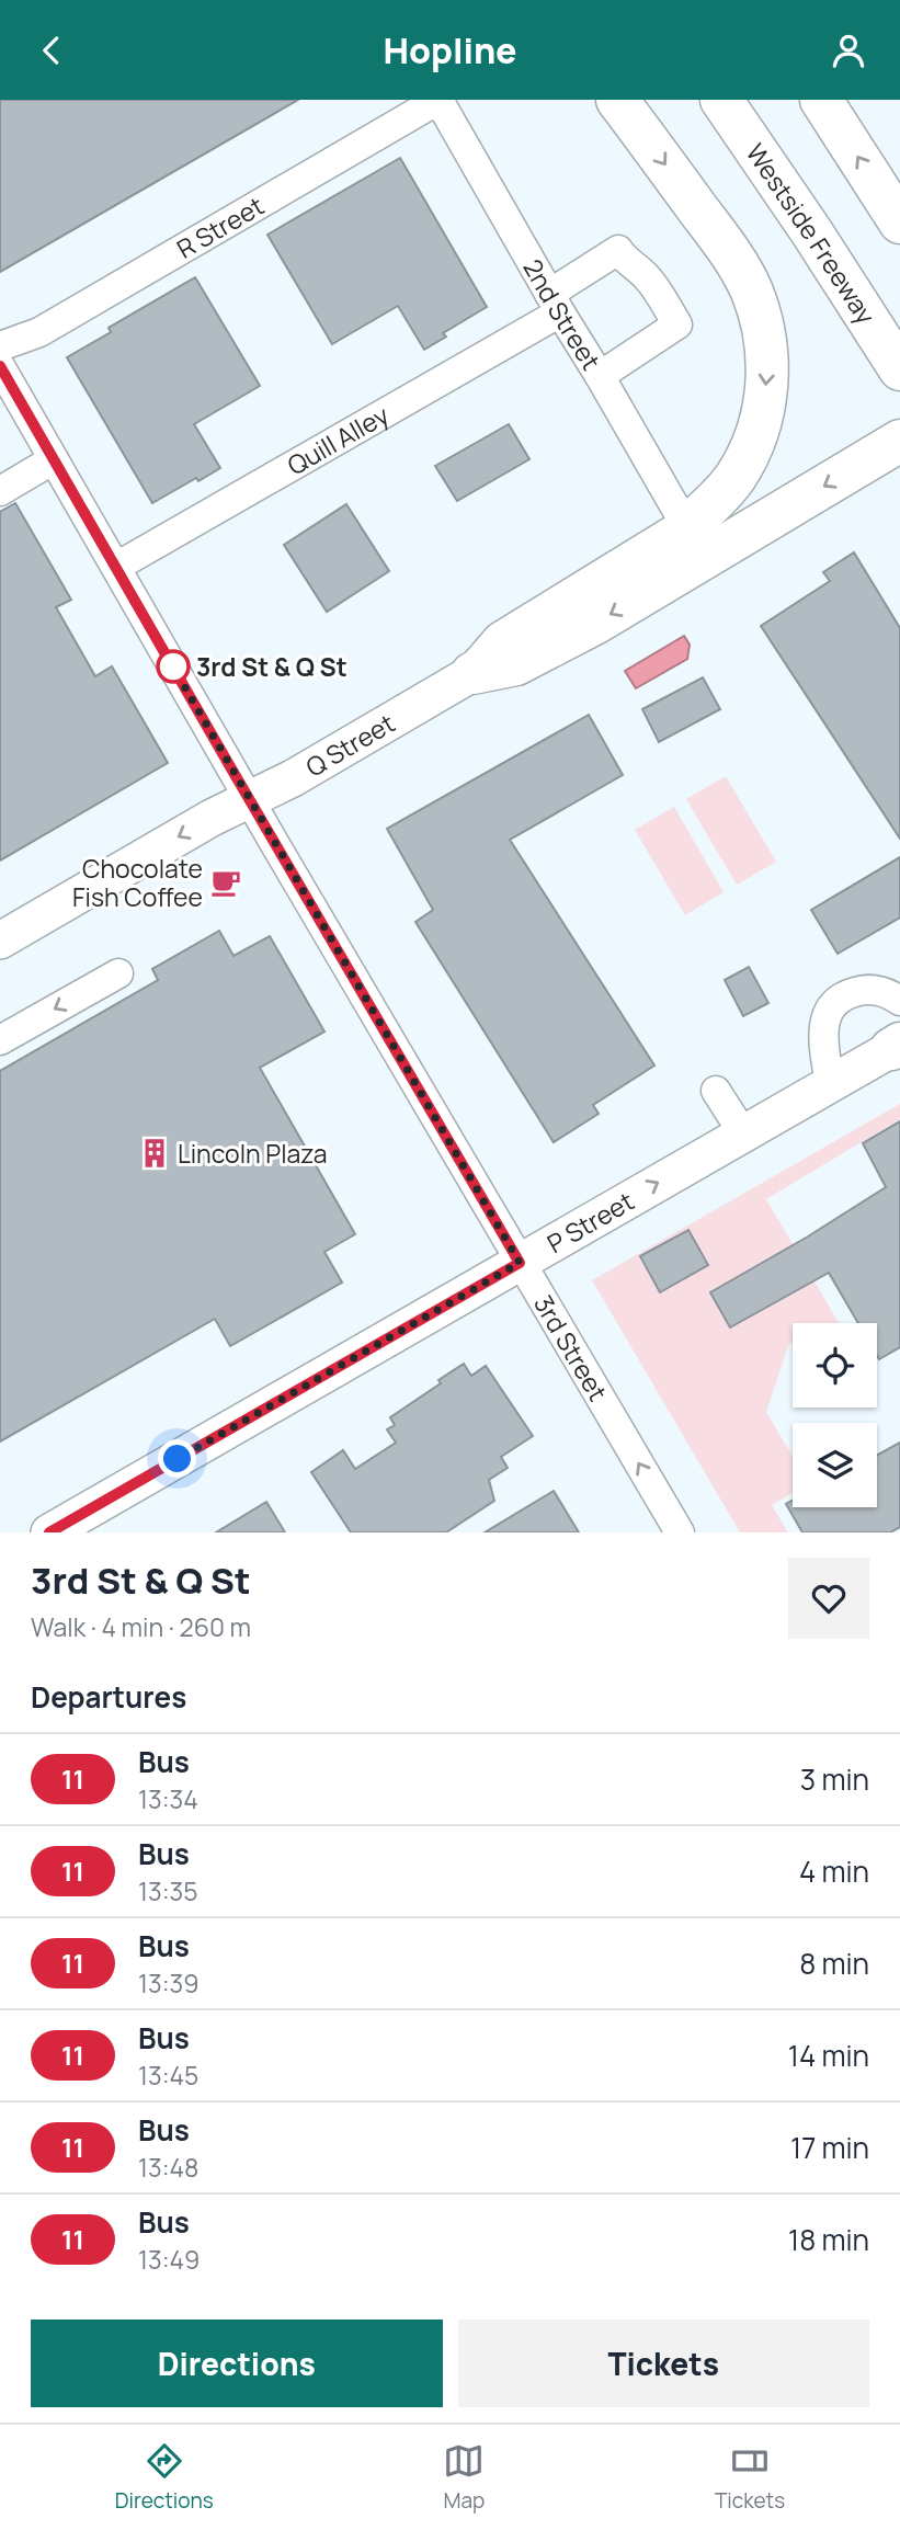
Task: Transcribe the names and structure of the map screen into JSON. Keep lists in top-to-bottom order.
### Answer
{
  "streets": {
    "highway": ["Westside Freeway"],
    "main road": ["Q Street", "P Street"],
    "street": [
      "R Street",
      "2nd Street",
      "Quill Alley",
      "3rd Street"
    ]
  },
  "crossings": [
    ["R Street", "2nd Street"],
    ["2nd Street", "Quill Alley"],
    ["2nd Street", "Q Street"],
    ["Quill Alley", "3rd Street"],
    ["Q Street", "3rd Street"],
    ["P Street", "3rd Street"]
  ],
  "one_way": ["Q Street"],
  "places": {
    "other": ["3rd St & Q St"],
    "cafe": ["Chocolate Fish Coffee"],
    "building": ["Lincoln Plaza"]
  },
  "lines": ["bus line 11"],
  "page": {
    "header": "Hopline",
    "heading": [
      ["3rd St & Q St", "Walk · 4 min · 260 m"],
      "Departures"
    ],
    "list": [
      {
        "mark": "11",
        "name": "Bus",
        "note": "13:34",
        "value": "3 min"
      },
      {
        "mark": "11",
        "name": "Bus",
        "note": "13:35",
        "value": "4 min"
      },
      {
        "mark": "11",
        "name": "Bus",
        "note": "13:39",
        "value": "8 min"
      },
      {
        "mark": "11",
        "name": "Bus",
        "note": "13:45",
        "value": "14 min"
      },
      {
        "mark": "11",
        "name": "Bus",
        "note": "13:48",
        "value": "17 min"
      },
      {
        "mark": "11",
        "name": "Bus",
        "note": "13:49",
        "value": "18 min"
      }
    ],
    "buttons": ["Directions", "Tickets"],
    "tabs": ["Directions", "Map", "Tickets"]
  }
}
